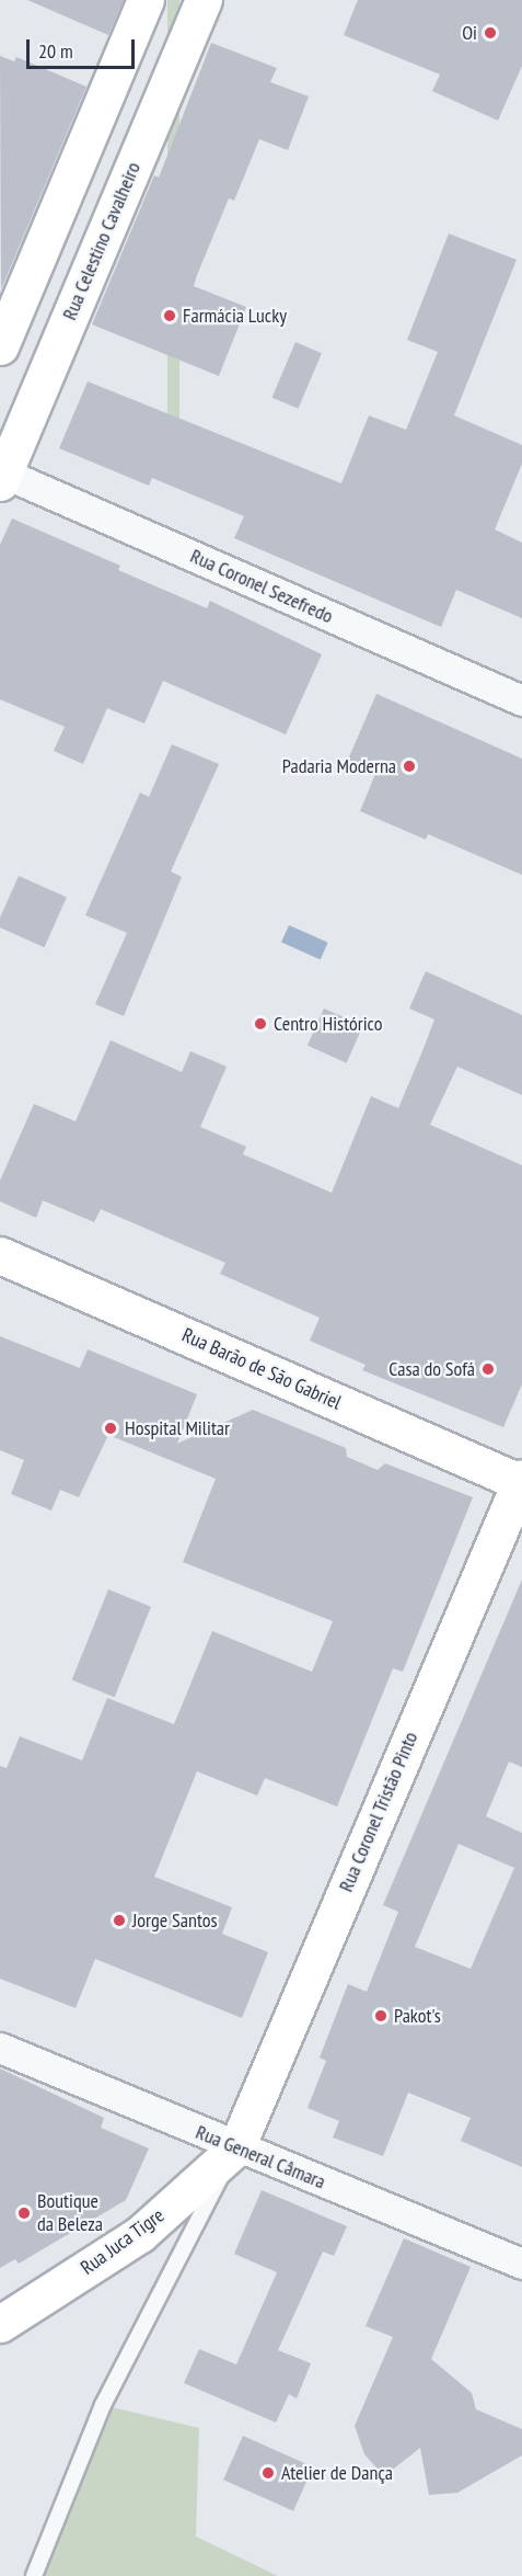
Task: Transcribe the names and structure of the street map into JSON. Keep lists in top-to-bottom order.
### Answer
{
  "streets": {
    "main road": [
      "Rua Celestino Cavalheiro",
      "Rua Barão de São Gabriel",
      "Rua Coronel Tristão Pinto",
      "Rua Juca Tigre"
    ],
    "street": ["Rua Coronel Sezefredo", "Rua General Câmara"]
  },
  "crossings": [
    ["Rua Celestino Cavalheiro", "Rua Coronel Sezefredo"],
    ["Rua Barão de São Gabriel", "Rua Coronel Tristão Pinto"],
    ["Rua Coronel Tristão Pinto", "Rua General Câmara"],
    ["Rua Coronel Tristão Pinto", "Rua Juca Tigre"],
    ["Rua General Câmara", "Rua Juca Tigre"]
  ],
  "places": [
    "Oi",
    "Farmácia Lucky",
    "Padaria Moderna",
    "Centro Histórico",
    "Casa do Sofá",
    "Hospital Militar",
    "Jorge Santos",
    "Pakot's",
    "Boutique da Beleza",
    "Atelier de Dança"
  ],
  "scale_bar": "20 m"
}
